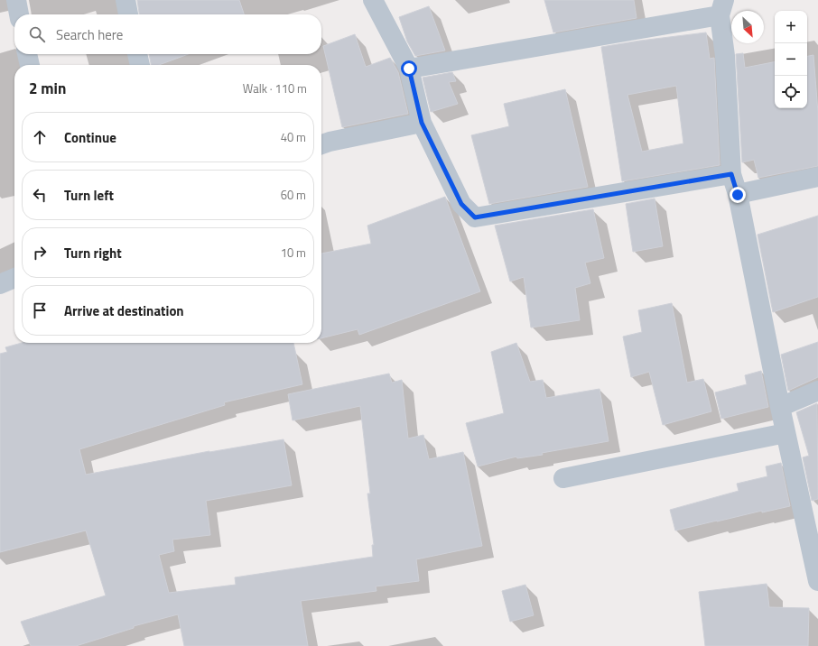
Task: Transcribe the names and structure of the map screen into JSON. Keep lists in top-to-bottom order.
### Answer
{
  "north": "bottom right",
  "page": {
    "map_buttons": ["+", "−"],
    "search": "Search here",
    "heading": ["2 min", "Walk · 110 m"],
    "list": [
      ["Continue", "40 m"],
      ["Turn left", "60 m"],
      ["Turn right", "10 m"],
      "Arrive at destination"
    ]
  }
}
